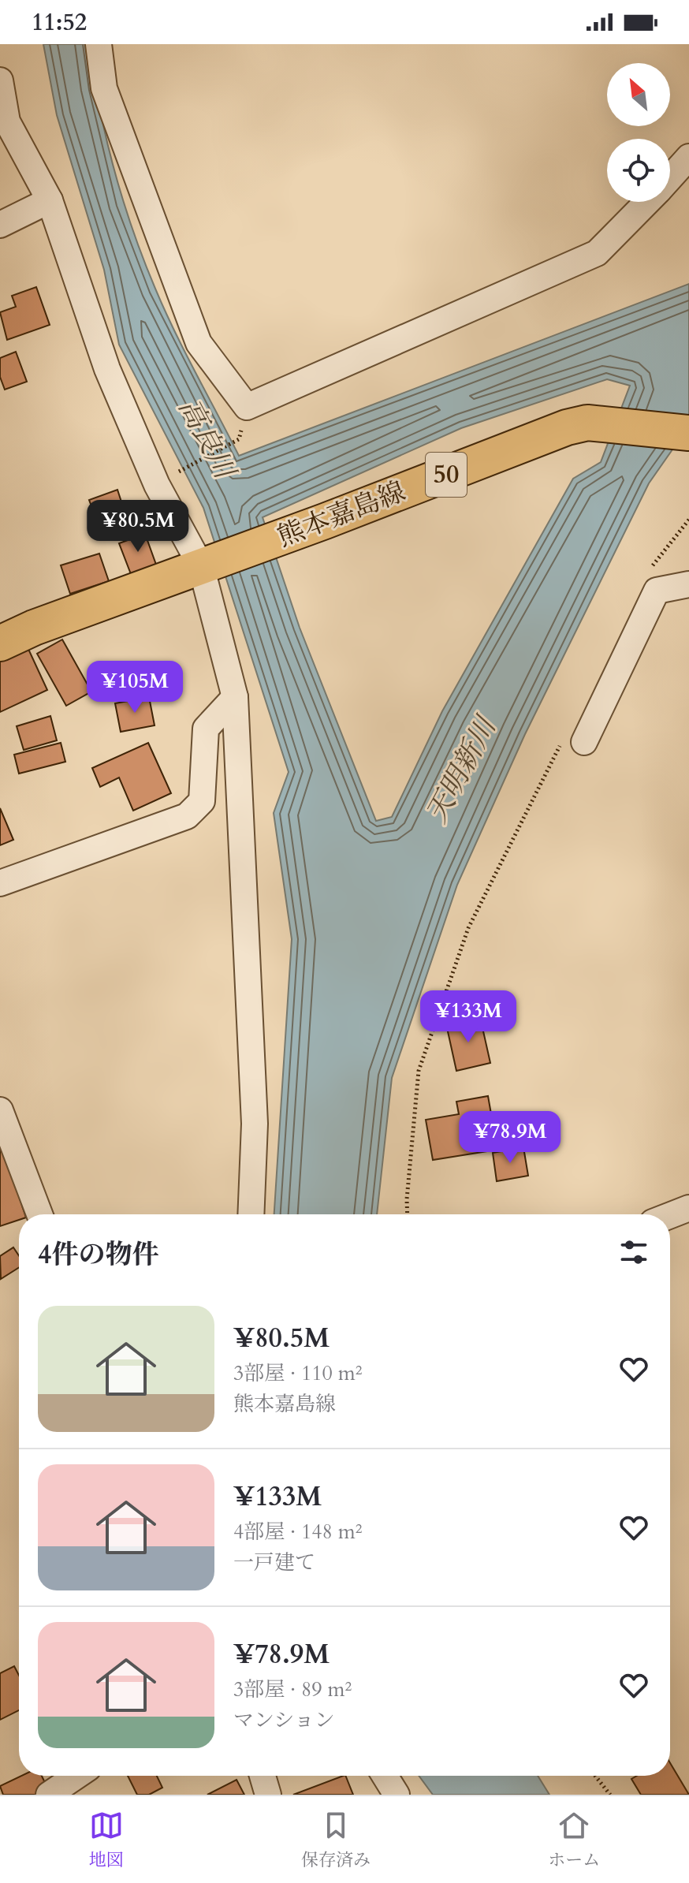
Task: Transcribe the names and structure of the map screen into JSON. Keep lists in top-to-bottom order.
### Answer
{
  "streets": {
    "main road": ["50", "熊本嘉島線"]
  },
  "water": ["高良川", "天明新川"],
  "north": "top left",
  "page": {
    "status": "11:52",
    "price": [
      "¥80.5M",
      "¥105M",
      "¥133M",
      "¥78.9M"
    ],
    "heading": "4件の物件",
    "list": [
      {
        "name": "¥80.5M",
        "note": "3部屋 · 110 m² · 熊本嘉島線"
      },
      {
        "name": "¥133M",
        "note": "4部屋 · 148 m² · 一戸建て"
      },
      {
        "name": "¥78.9M",
        "note": "3部屋 · 89 m² · マンション"
      }
    ],
    "tabs": ["地図", "保存済み", "ホーム"]
  }
}
